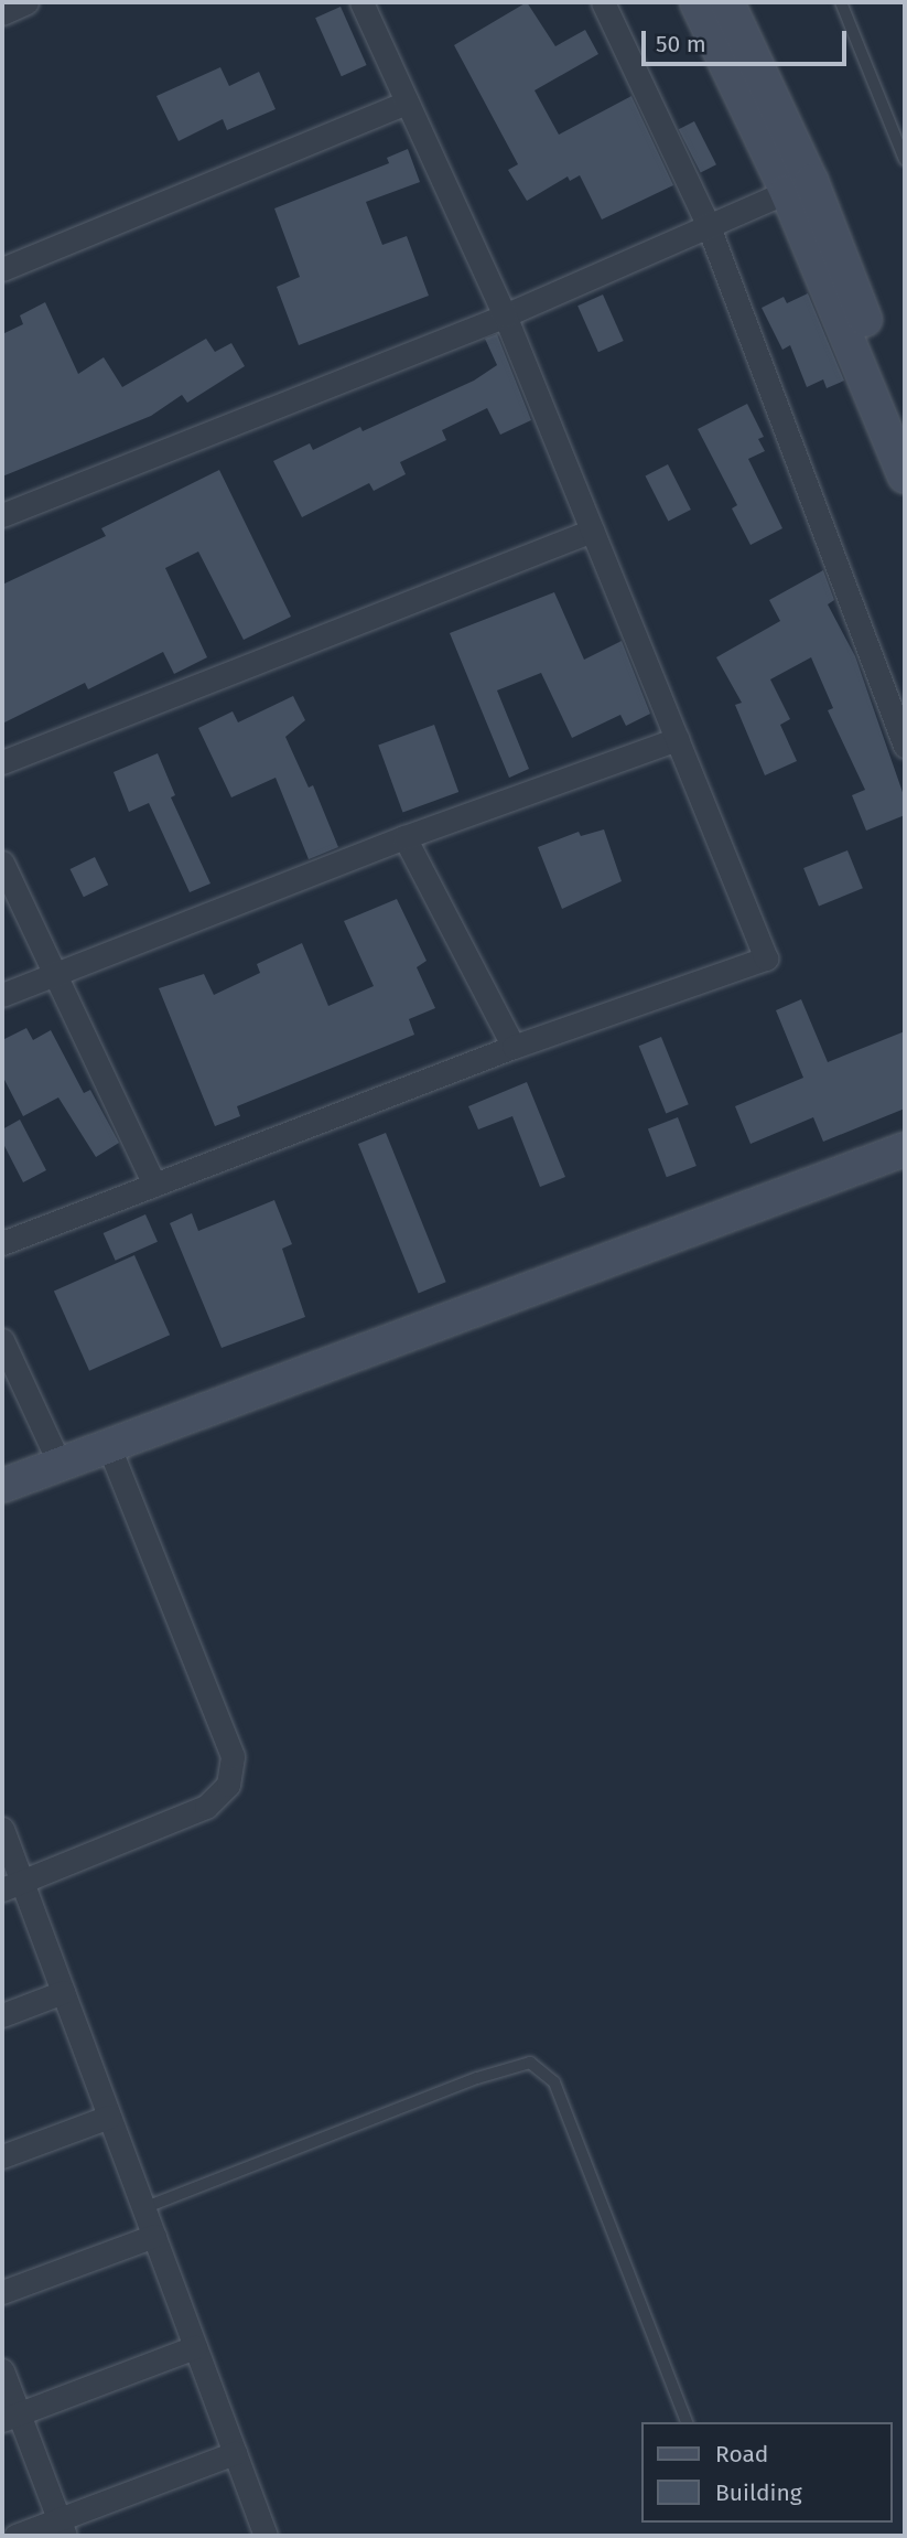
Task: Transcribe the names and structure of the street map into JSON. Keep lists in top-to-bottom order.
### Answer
{
  "legend": ["Road", "Building"],
  "scale_bar": "50 m"
}
